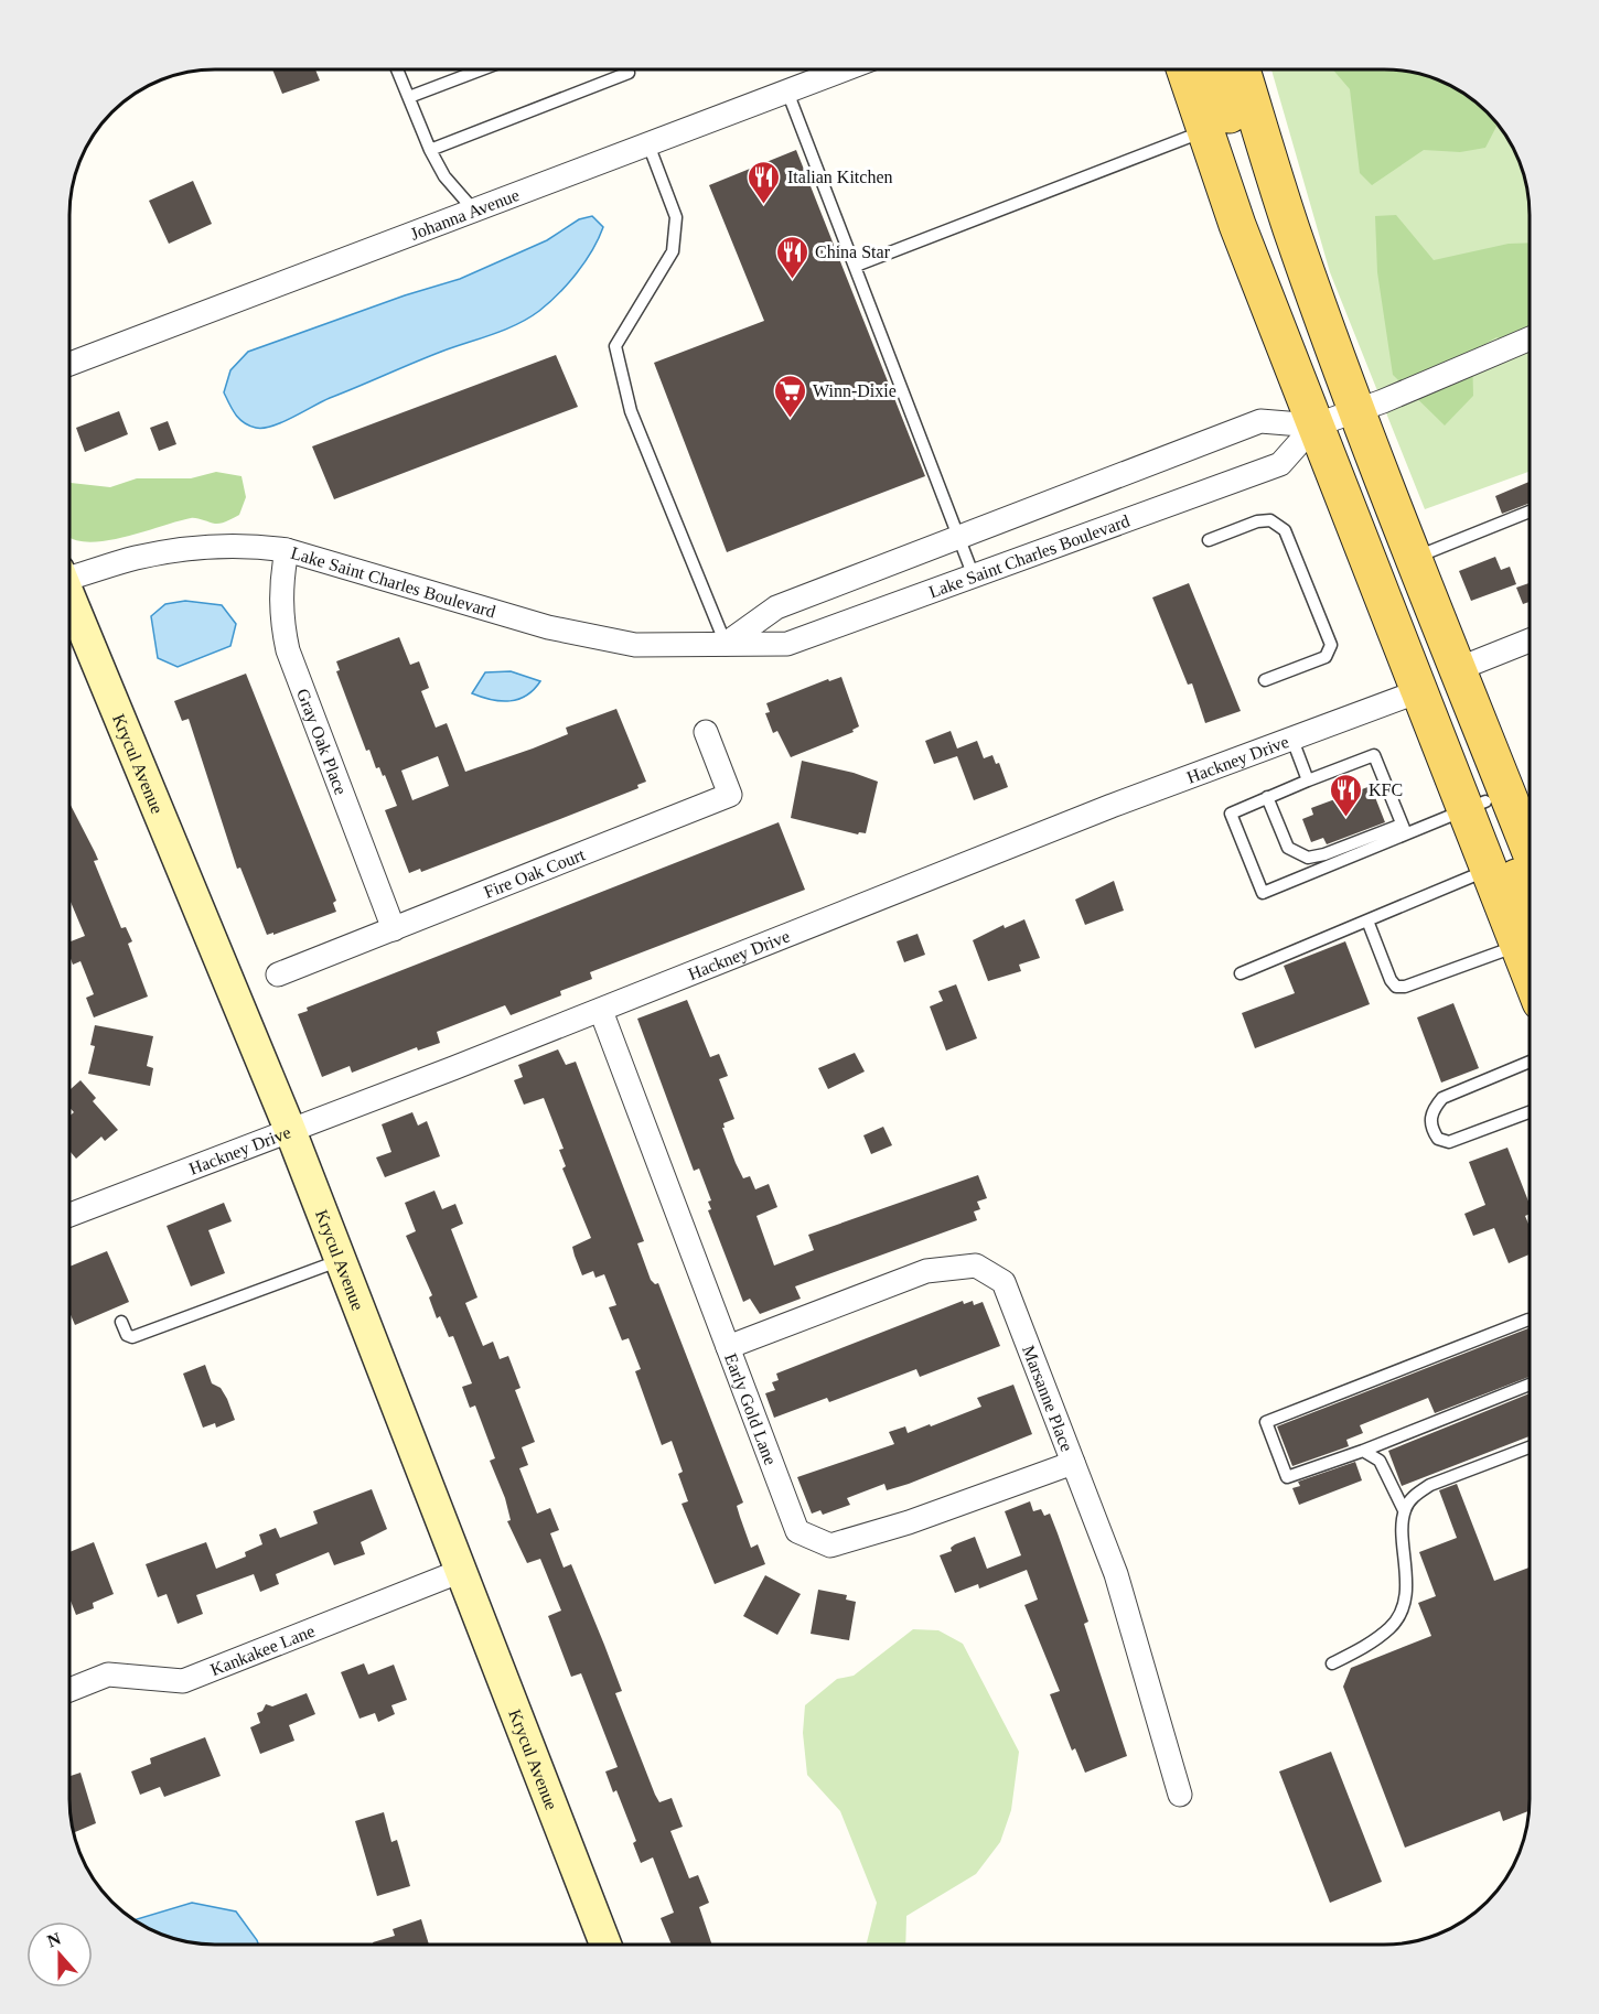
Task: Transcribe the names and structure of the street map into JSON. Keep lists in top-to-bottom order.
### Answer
{
  "streets": {
    "street": [
      "Johanna Avenue",
      "Lake Saint Charles Boulevard",
      "Gray Oak Place",
      "Hackney Drive",
      "Krycul Avenue",
      "Fire Oak Court",
      "Marsanne Place",
      "Early Gold Lane",
      "Kankakee Lane"
    ]
  },
  "crossings": [
    ["Lake Saint Charles Boulevard", "Gray Oak Place"],
    ["Gray Oak Place", "Fire Oak Court"],
    ["Hackney Drive", "Krycul Avenue"],
    ["Hackney Drive", "Early Gold Lane"],
    ["Krycul Avenue", "Kankakee Lane"],
    ["Marsanne Place", "Early Gold Lane"]
  ],
  "places": {
    "restaurant": ["Italian Kitchen", "China Star", "KFC"],
    "supermarket": ["Winn-Dixie"]
  },
  "north": "top"
}
